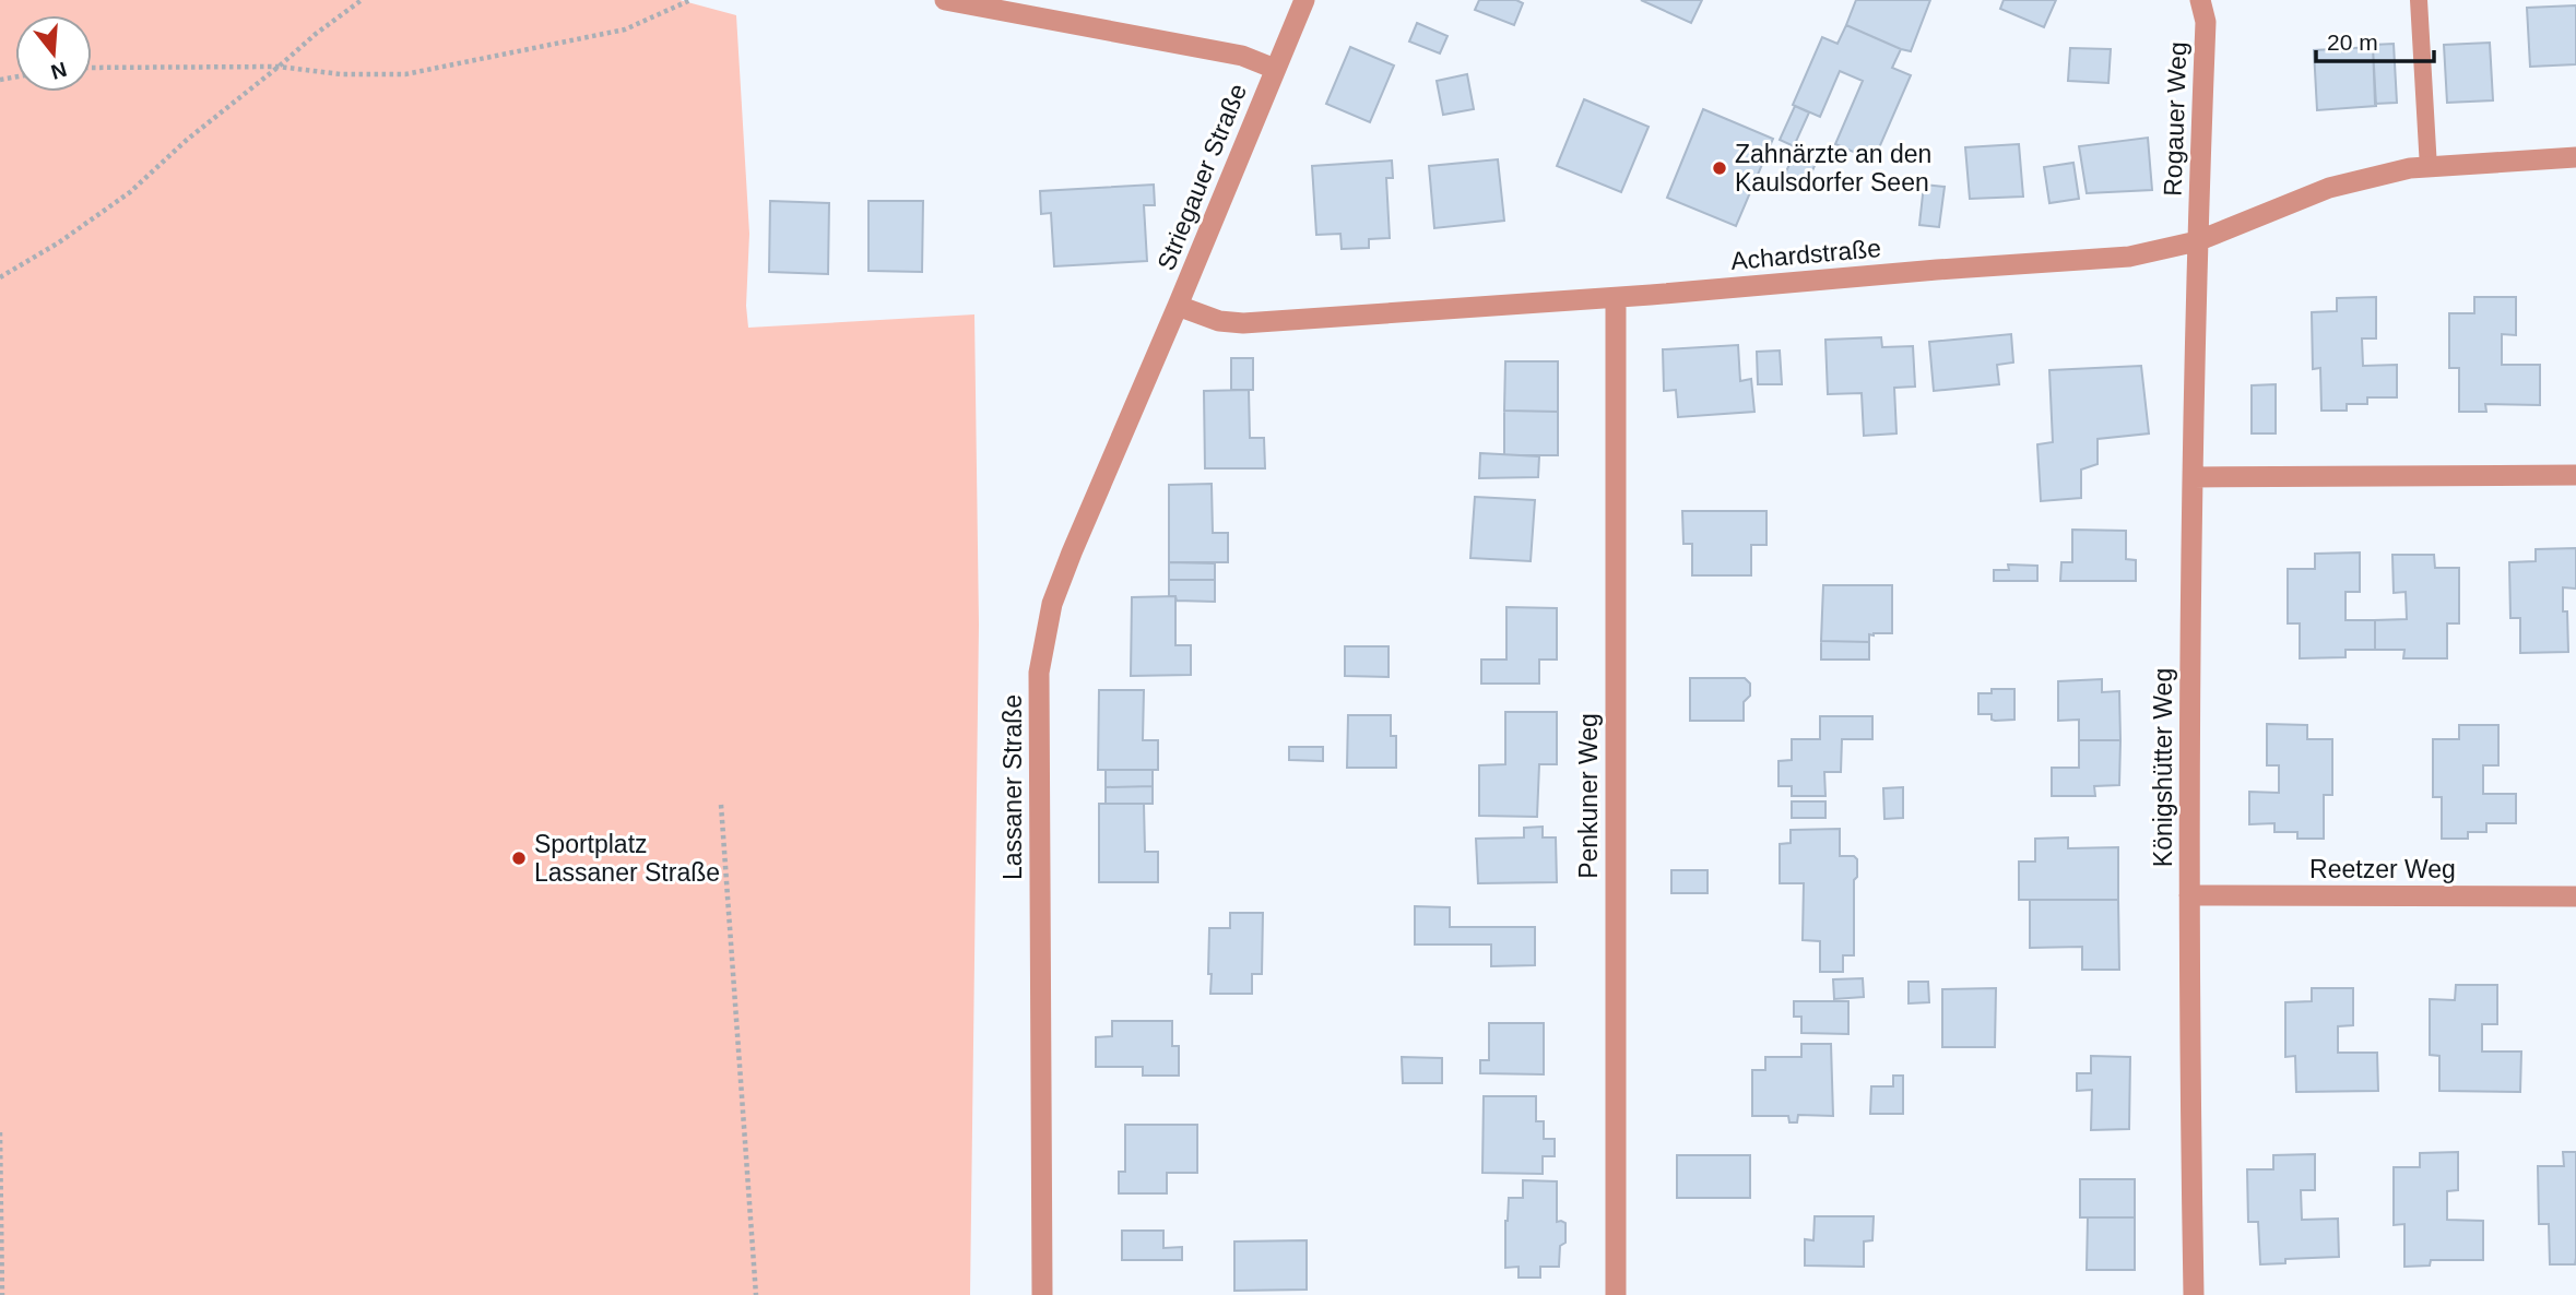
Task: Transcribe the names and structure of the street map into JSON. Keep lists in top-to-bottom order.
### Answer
{
  "streets": {
    "street": [
      "Rogauer Weg",
      "Striegauer Straße",
      "Achardstraße",
      "Königshütter Weg",
      "Lassaner Straße",
      "Penkuner Weg",
      "Reetzer Weg"
    ]
  },
  "crossings": [
    ["Rogauer Weg", "Achardstraße"],
    ["Rogauer Weg", "Königshütter Weg"],
    ["Striegauer Straße", "Achardstraße"],
    ["Striegauer Straße", "Lassaner Straße"],
    ["Achardstraße", "Königshütter Weg"],
    ["Achardstraße", "Lassaner Straße"],
    ["Achardstraße", "Penkuner Weg"],
    ["Königshütter Weg", "Reetzer Weg"]
  ],
  "places": ["Zahnärzte an den Kaulsdorfer Seen", "Sportplatz Lassaner Straße"],
  "scale_bar": "20 m",
  "north": "bottom"
}
